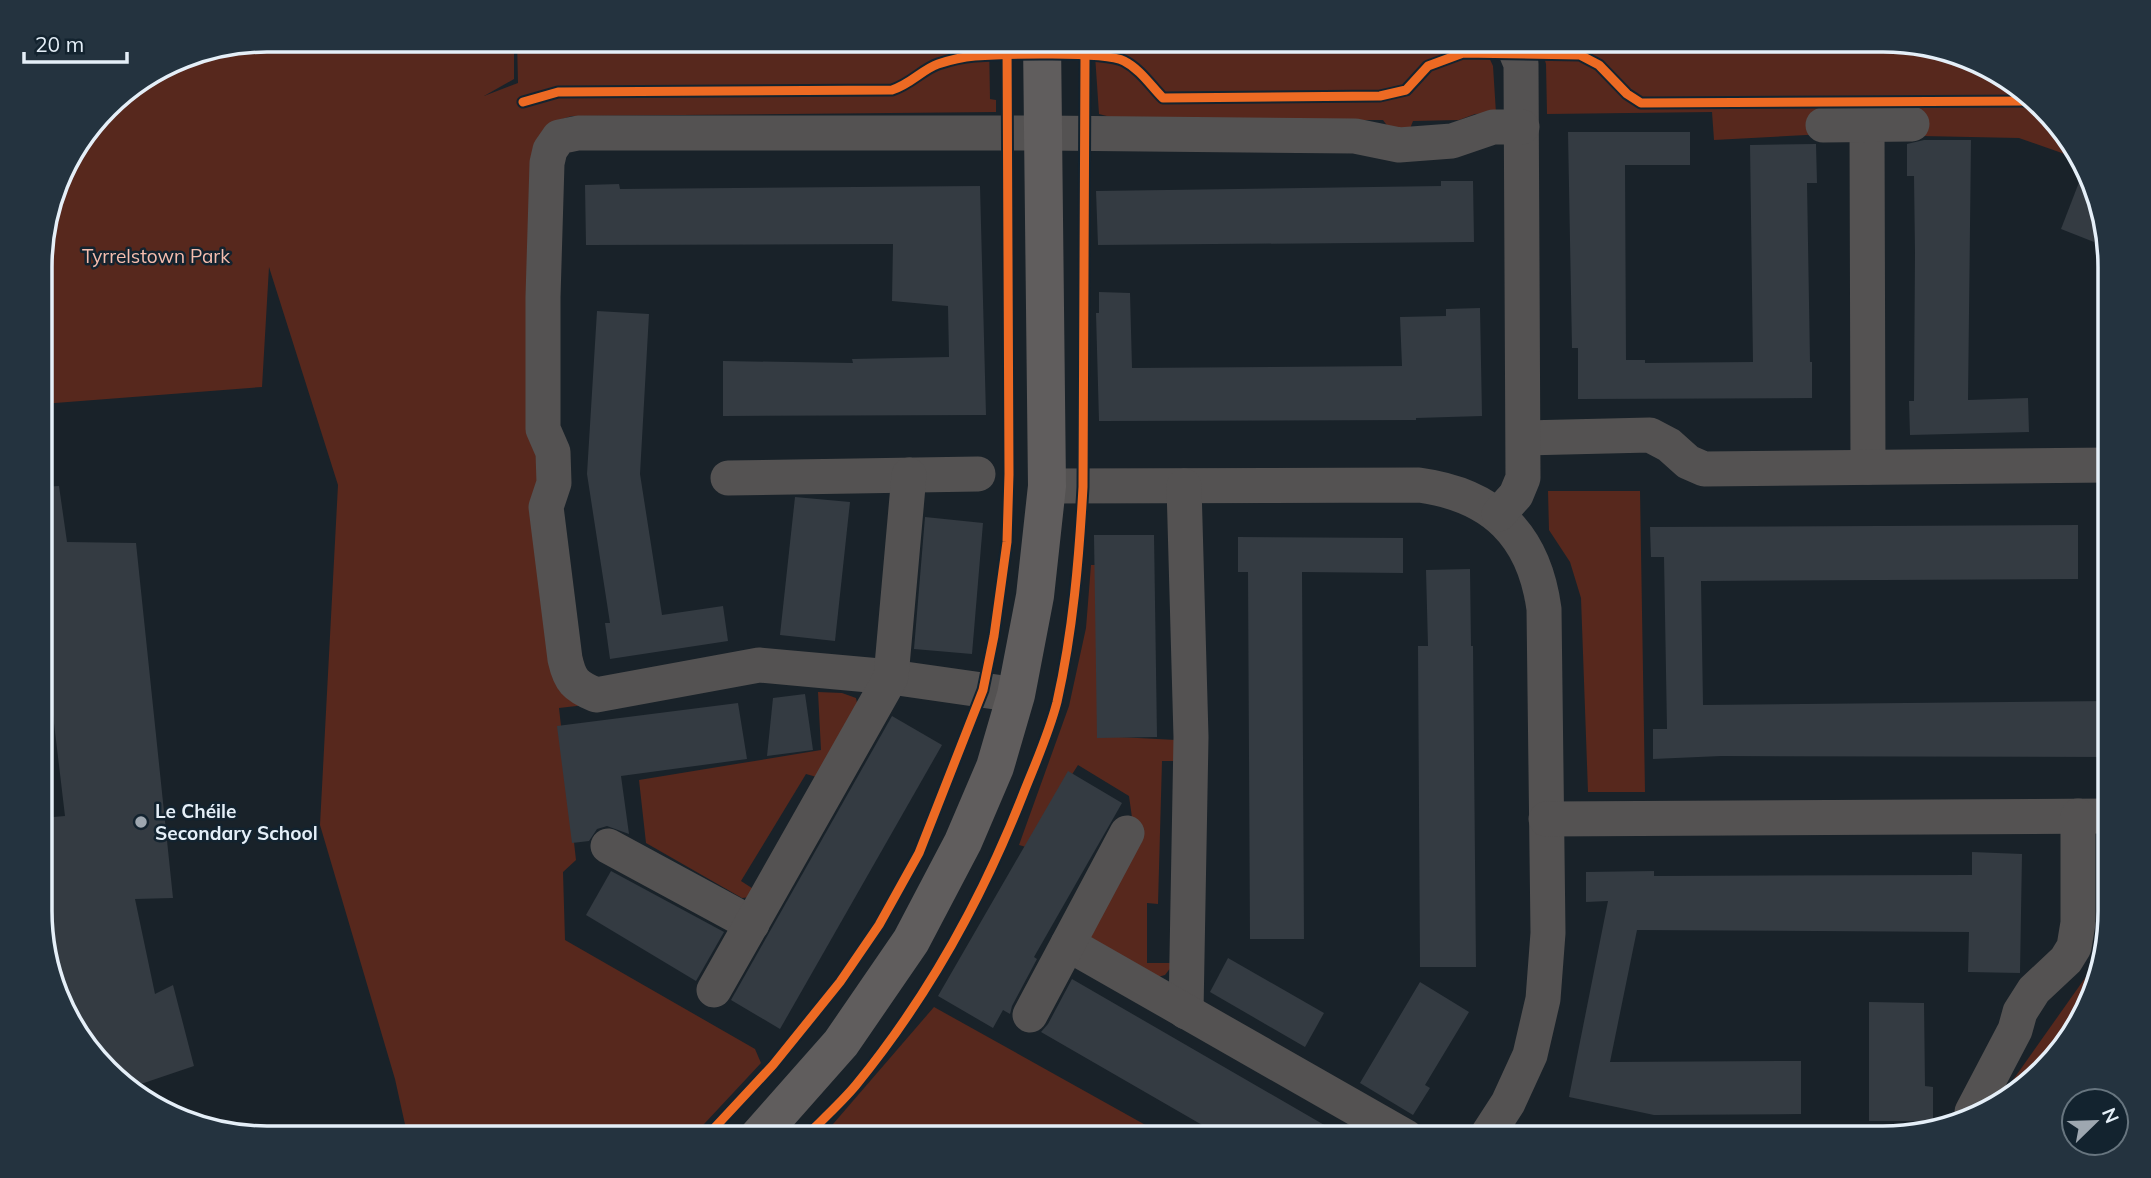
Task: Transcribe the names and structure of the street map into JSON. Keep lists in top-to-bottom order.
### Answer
{
  "parks": ["Tyrrelstown Park"],
  "places": ["Le Chéile Secondary School"],
  "scale_bar": "20 m",
  "north": "top right"
}
